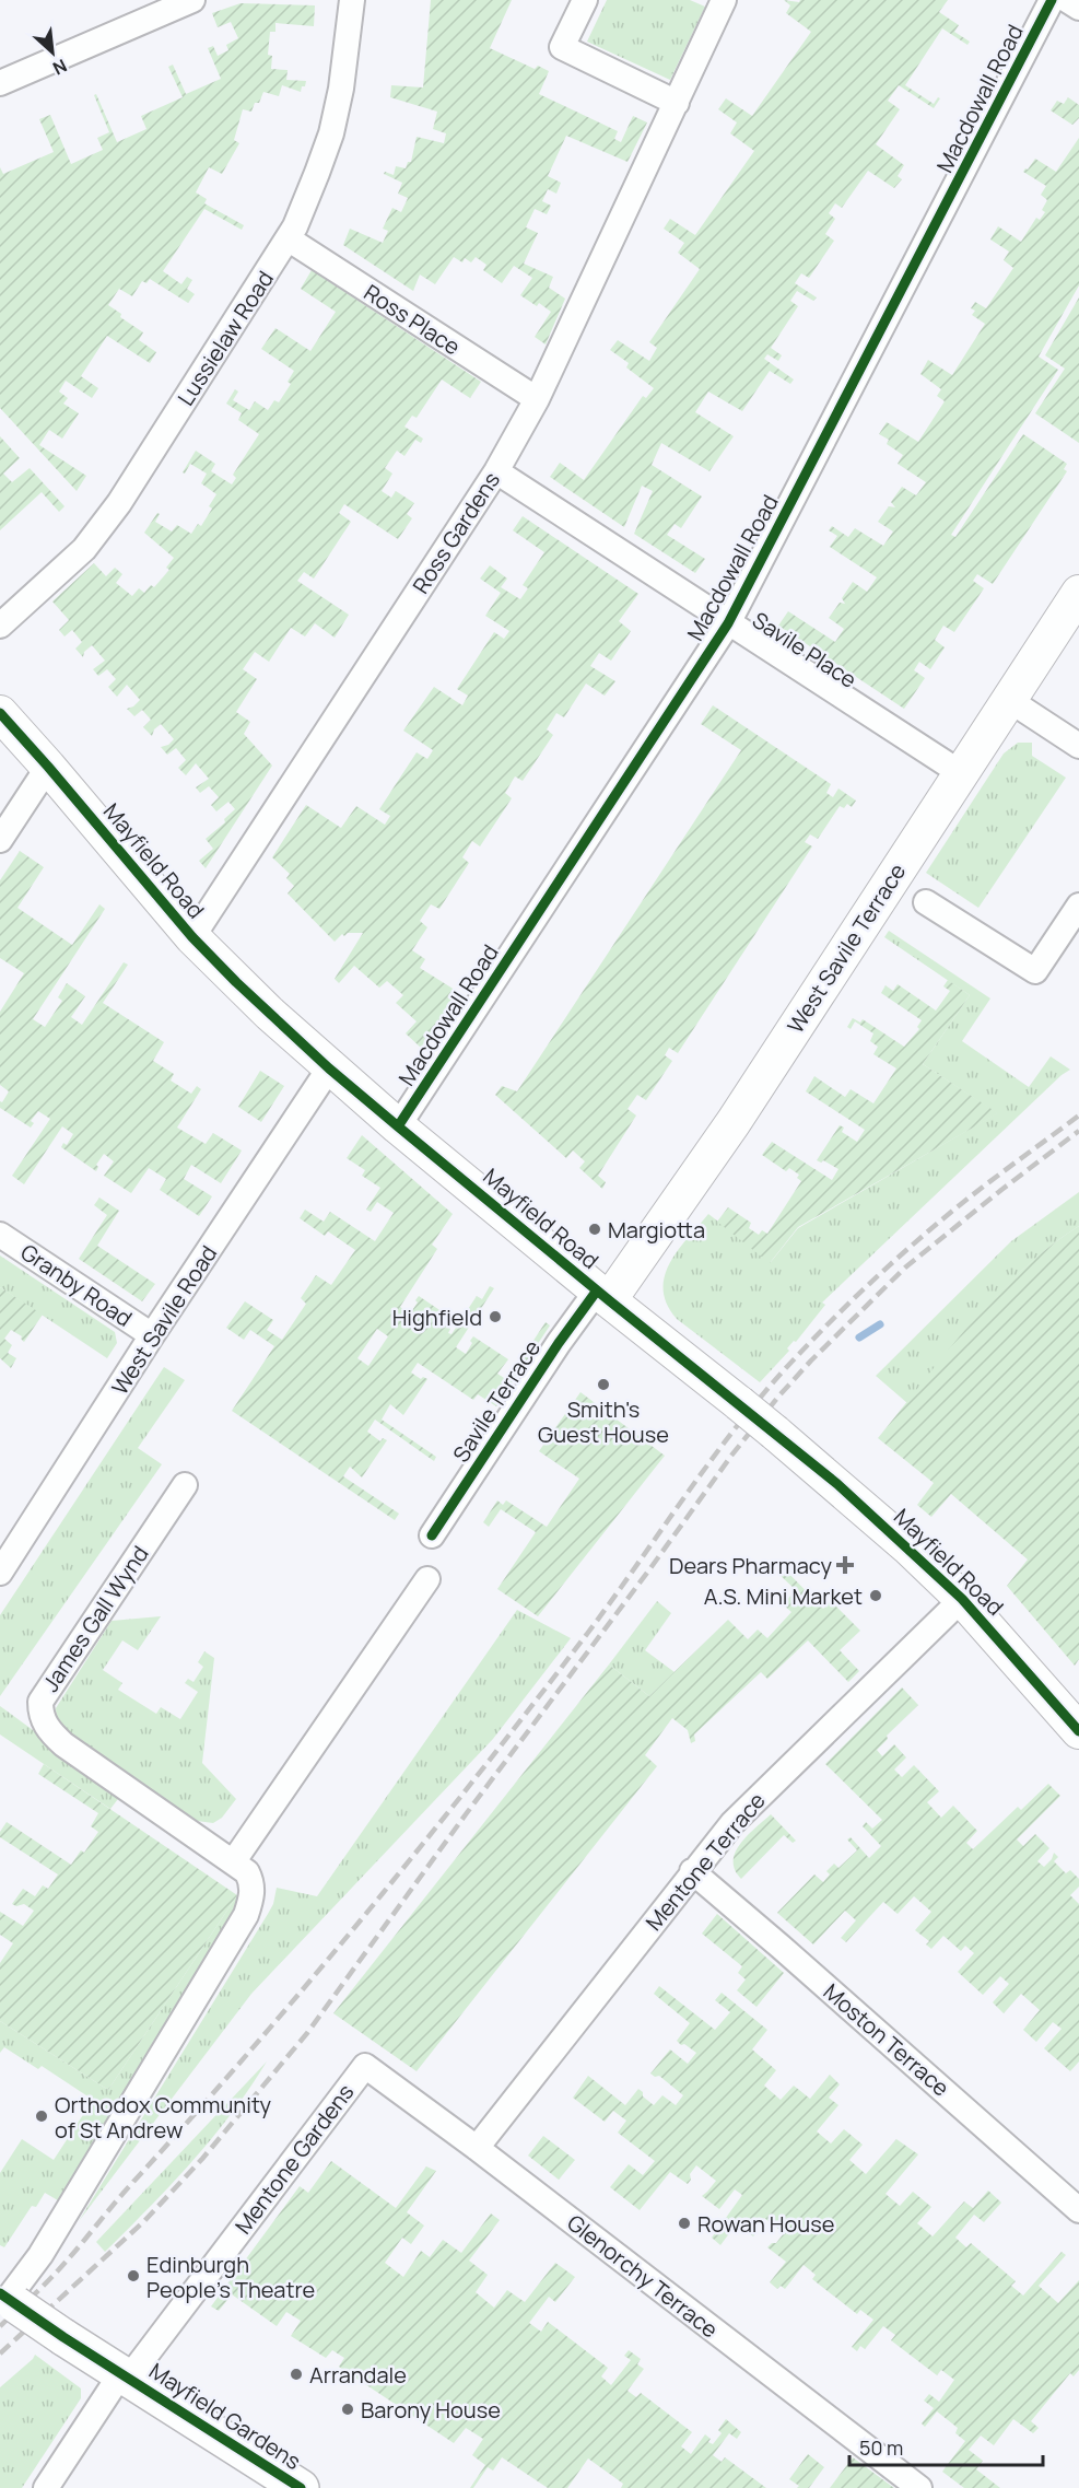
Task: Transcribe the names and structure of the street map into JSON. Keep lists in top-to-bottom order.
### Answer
{
  "streets": {
    "main road": ["Mayfield Gardens"],
    "street": [
      "Macdowall Road",
      "Ross Place",
      "Lussielaw Road",
      "Ross Gardens",
      "Savile Place",
      "Mayfield Road",
      "West Savile Terrace",
      "Granby Road",
      "West Savile Road",
      "Savile Terrace",
      "James Gall Wynd",
      "Mentone Terrace",
      "Moston Terrace",
      "Mentone Gardens",
      "Glenorchy Terrace"
    ]
  },
  "crossings": [
    ["Macdowall Road", "Savile Place"],
    ["Macdowall Road", "Mayfield Road"],
    ["Ross Place", "Lussielaw Road"],
    ["Ross Place", "Ross Gardens"],
    ["Ross Gardens", "Savile Place"],
    ["Ross Gardens", "Mayfield Road"],
    ["Savile Place", "West Savile Terrace"],
    ["Mayfield Road", "West Savile Terrace"],
    ["Mayfield Road", "West Savile Road"],
    ["Mayfield Road", "Savile Terrace"],
    ["Mayfield Road", "Mentone Terrace"],
    ["West Savile Terrace", "Savile Terrace"],
    ["Granby Road", "West Savile Road"],
    ["James Gall Wynd", "Mayfield Gardens"],
    ["Mentone Terrace", "Moston Terrace"],
    ["Mentone Terrace", "Glenorchy Terrace"],
    ["Mentone Gardens", "Glenorchy Terrace"],
    ["Mentone Gardens", "Mayfield Gardens"]
  ],
  "places": {
    "other": [
      "Margiotta",
      "Highfield",
      "Smith's Guest House",
      "A.S. Mini Market",
      "Orthodox Community of St Andrew",
      "Rowan House",
      "Edinburgh People's Theatre",
      "Arrandale",
      "Barony House"
    ],
    "health": ["Dears Pharmacy"]
  },
  "scale_bar": "50 m",
  "north": "bottom right"
}
